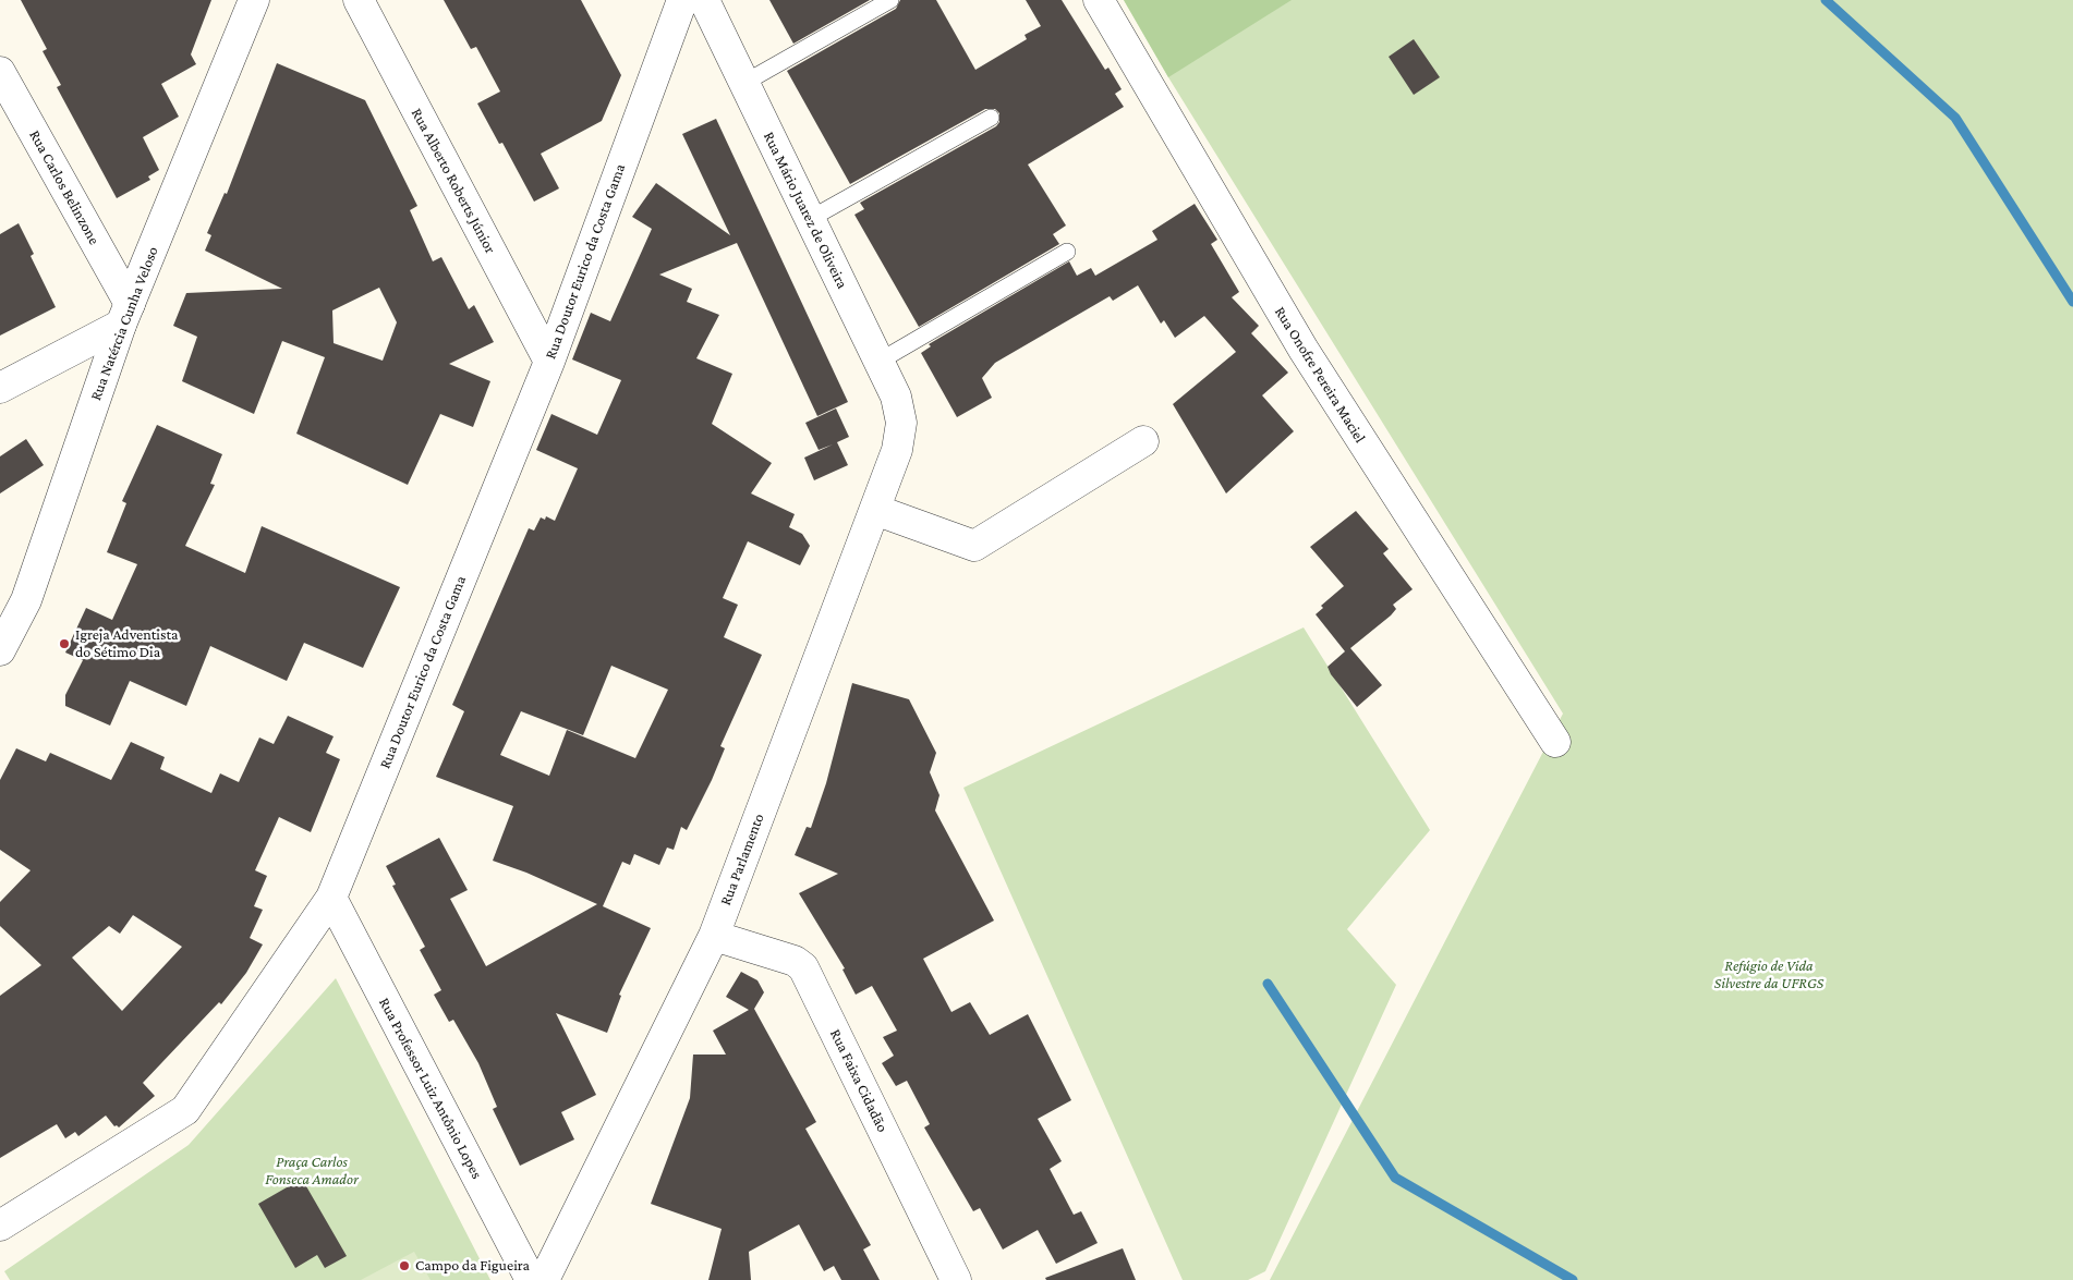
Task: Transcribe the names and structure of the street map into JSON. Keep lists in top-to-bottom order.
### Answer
{
  "streets": {
    "street": [
      "Rua Alberto Roberts Júnior",
      "Rua Carlos Belinzone",
      "Rua Mário Juarez de Oliveira",
      "Rua Doutor Eurico da Costa Gama",
      "Rua Natércia Cunha Veloso",
      "Rua Onofre Pereira Maciel",
      "Rua Parlamento",
      "Rua Faixa Cidadão",
      "Rua Professor Luiz Antônio Lopes"
    ]
  },
  "crossings": [
    ["Rua Alberto Roberts Júnior", "Rua Doutor Eurico da Costa Gama"],
    ["Rua Carlos Belinzone", "Rua Natércia Cunha Veloso"],
    ["Rua Mário Juarez de Oliveira", "Rua Parlamento"],
    ["Rua Doutor Eurico da Costa Gama", "Rua Professor Luiz Antônio Lopes"],
    ["Rua Parlamento", "Rua Faixa Cidadão"]
  ],
  "parks": ["Refúgio de Vida Silvestre da UFRGS", "Praça Carlos Fonseca Amador"],
  "places": ["Igreja Adventista do Sétimo Dia", "Campo da Figueira"]
}
